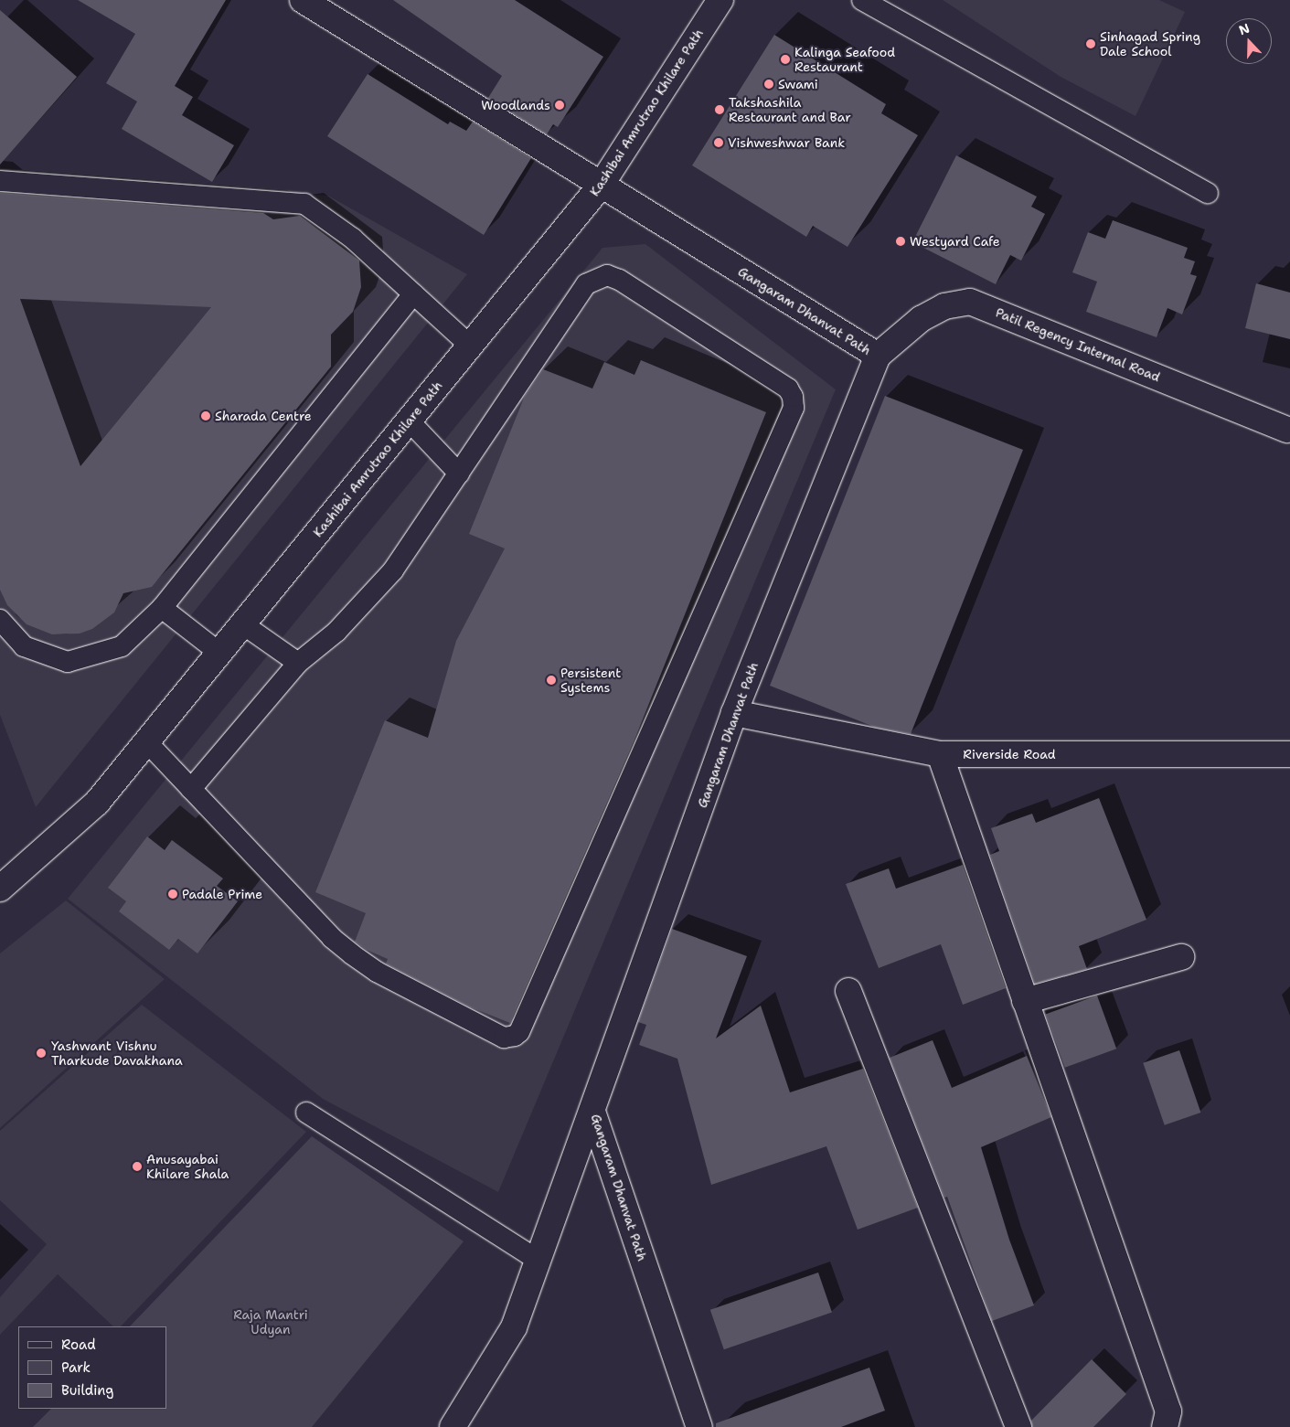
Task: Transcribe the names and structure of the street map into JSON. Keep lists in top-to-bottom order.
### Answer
{
  "streets": {
    "street": [
      "Kashibai Amrutrao Khilare Path",
      "Gangaram Dhanvat Path",
      "Patil Regency Internal Road",
      "Riverside Road"
    ]
  },
  "crossings": [
    ["Kashibai Amrutrao Khilare Path", "Gangaram Dhanvat Path"],
    ["Gangaram Dhanvat Path", "Patil Regency Internal Road"],
    ["Gangaram Dhanvat Path", "Riverside Road"]
  ],
  "parks": ["Raja Mantri Udyan"],
  "places": [
    "Sinhagad Spring Dale School",
    "Kalinga Seafood Restaurant",
    "Swami",
    "Woodlands",
    "Takshashila Restaurant and Bar",
    "Vishweshwar Bank",
    "Westyard Cafe",
    "Sharada Centre",
    "Persistent Systems",
    "Padale Prime",
    "Yashwant Vishnu Tharkude Davakhana",
    "Anusayabai Khilare Shala"
  ],
  "legend": ["Road", "Park", "Building"],
  "north": "top"
}
